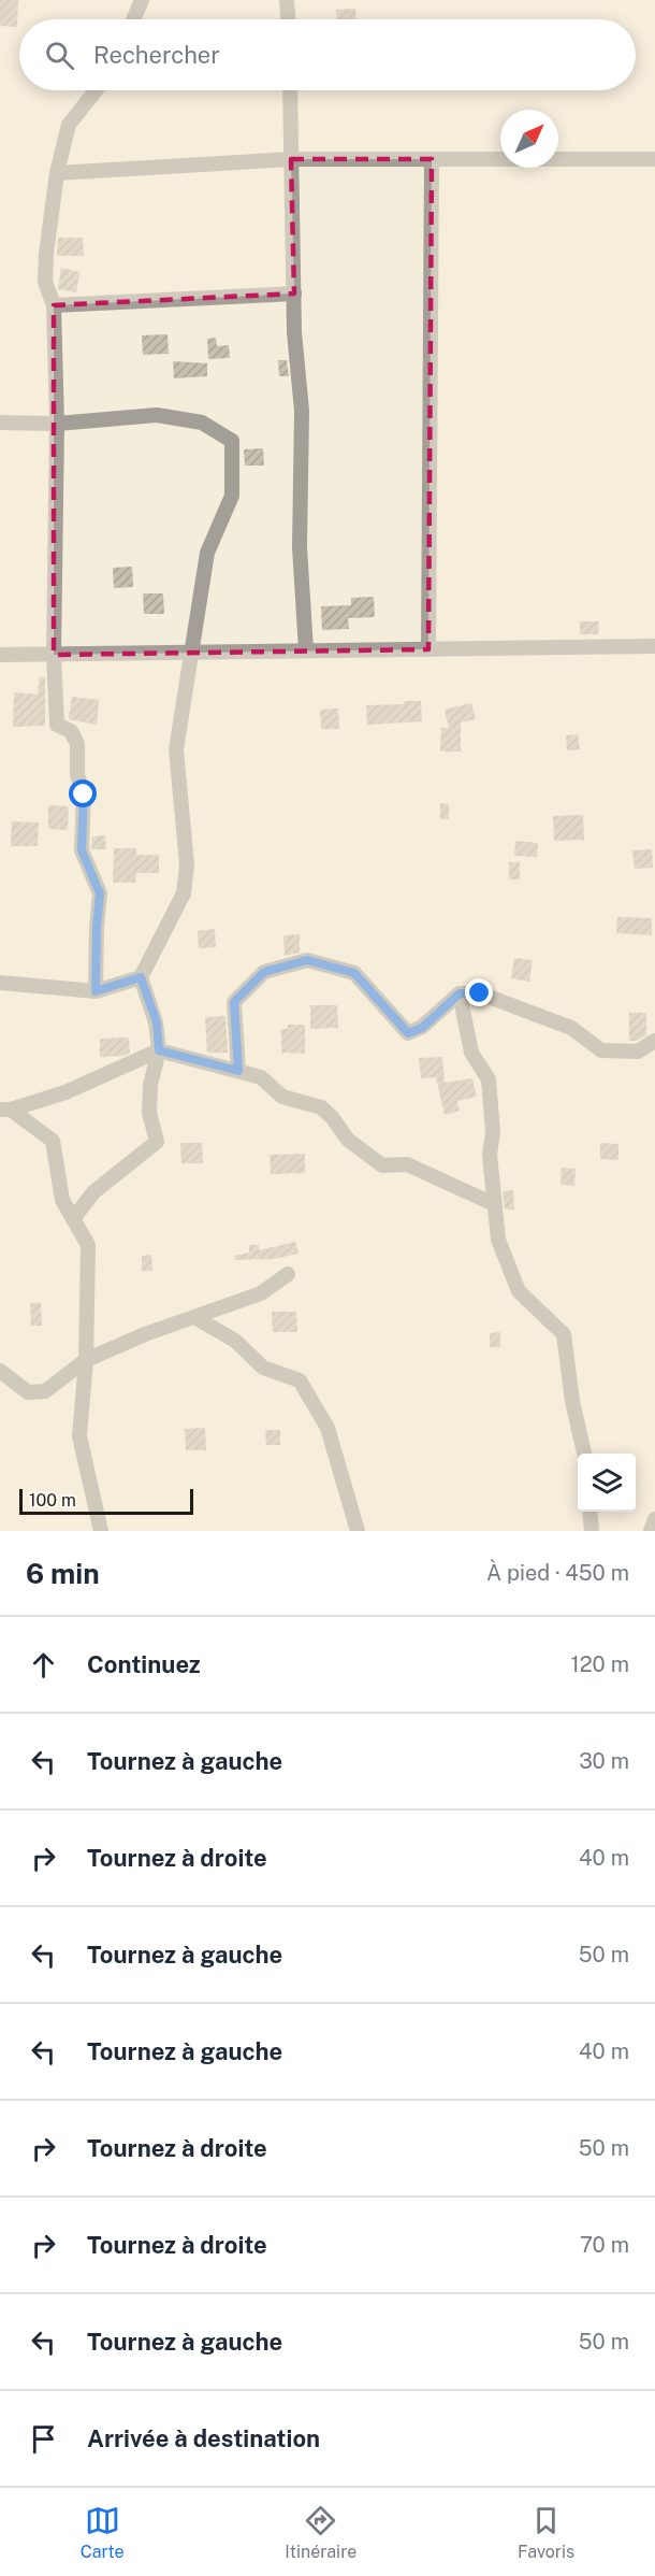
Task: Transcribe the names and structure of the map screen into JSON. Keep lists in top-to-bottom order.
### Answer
{
  "scale_bar": "100 m",
  "north": "top right",
  "page": {
    "search": "Rechercher",
    "scale": "100 m",
    "heading": ["6 min", "À pied · 450 m"],
    "list": [
      ["Continuez", "120 m"],
      ["Tournez à gauche", "30 m"],
      ["Tournez à droite", "40 m"],
      ["Tournez à gauche", "50 m"],
      ["Tournez à gauche", "40 m"],
      ["Tournez à droite", "50 m"],
      ["Tournez à droite", "70 m"],
      ["Tournez à gauche", "50 m"],
      "Arrivée à destination"
    ],
    "nav": ["Carte", "Itinéraire", "Favoris"]
  }
}
